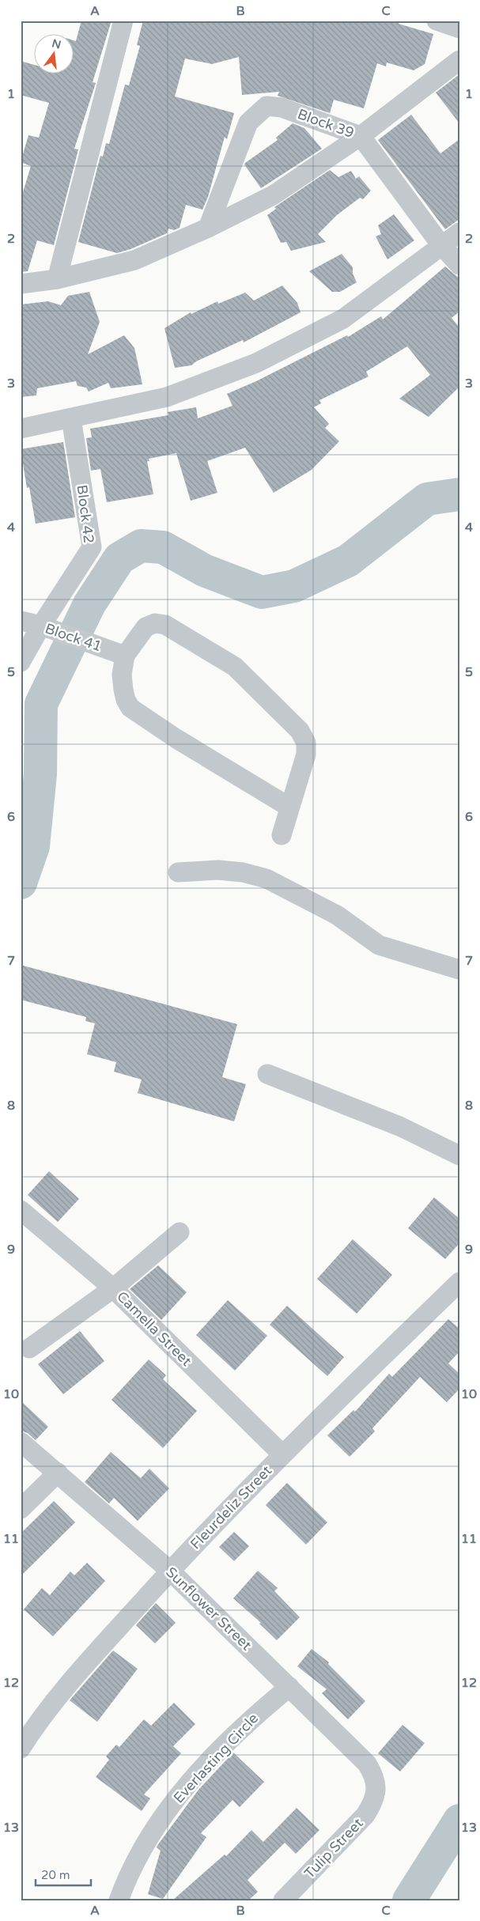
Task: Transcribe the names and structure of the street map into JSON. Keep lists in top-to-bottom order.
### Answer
{
  "streets": {
    "street": [
      "Block 39",
      "Block 42",
      "Block 41",
      "Camella Street",
      "Fleurdeliz Street",
      "Sunflower Street",
      "Everlasting Circle",
      "Tulip Street"
    ]
  },
  "crossings": [
    ["Block 42", "Block 41"],
    ["Camella Street", "Fleurdeliz Street"],
    ["Fleurdeliz Street", "Sunflower Street"],
    ["Sunflower Street", "Everlasting Circle"],
    ["Sunflower Street", "Tulip Street"]
  ],
  "scale_bar": "20 m",
  "north": "top",
  "grid": {
    "columns": ["A", "B", "C"],
    "rows": [
      "1",
      "2",
      "3",
      "4",
      "5",
      "6",
      "7",
      "8",
      "9",
      "10",
      "11",
      "12",
      "13"
    ]
  }
}
